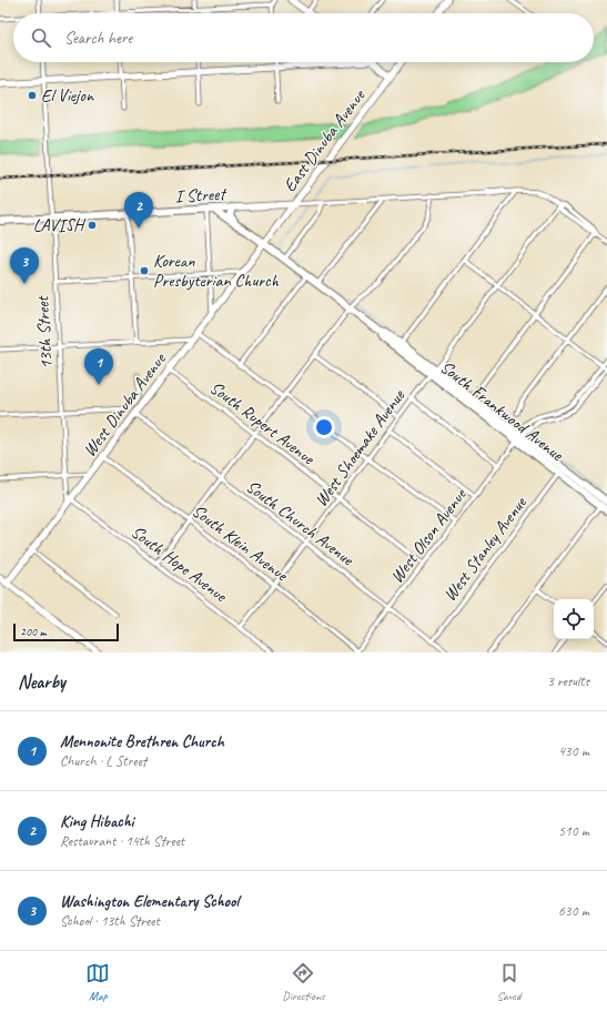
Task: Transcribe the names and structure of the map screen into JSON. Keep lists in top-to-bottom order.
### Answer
{
  "streets": {
    "main road": ["I Street", "South Frankwood Avenue"],
    "street": [
      "East Dinuba Avenue",
      "13th Street",
      "West Dinuba Avenue",
      "South Rupert Avenue",
      "West Shoemake Avenue",
      "South Church Avenue",
      "West Olson Avenue",
      "South Klein Avenue",
      "West Stanley Avenue",
      "South Hope Avenue"
    ]
  },
  "crossings": [
    ["East Dinuba Avenue", "I Street"],
    ["East Dinuba Avenue", "West Dinuba Avenue"],
    ["East Dinuba Avenue", "South Frankwood Avenue"],
    ["I Street", "13th Street"],
    ["I Street", "South Frankwood Avenue"],
    ["13th Street", "West Dinuba Avenue"],
    ["13th Street", "South Hope Avenue"],
    ["West Dinuba Avenue", "South Frankwood Avenue"],
    ["West Dinuba Avenue", "South Rupert Avenue"],
    ["West Dinuba Avenue", "South Church Avenue"],
    ["West Dinuba Avenue", "South Klein Avenue"],
    ["West Dinuba Avenue", "South Hope Avenue"],
    ["South Frankwood Avenue", "West Shoemake Avenue"],
    ["South Frankwood Avenue", "West Olson Avenue"],
    ["South Frankwood Avenue", "West Stanley Avenue"],
    ["South Rupert Avenue", "West Shoemake Avenue"],
    ["South Rupert Avenue", "West Olson Avenue"],
    ["West Shoemake Avenue", "South Church Avenue"],
    ["West Shoemake Avenue", "South Klein Avenue"],
    ["West Shoemake Avenue", "South Hope Avenue"],
    ["South Church Avenue", "West Olson Avenue"],
    ["South Church Avenue", "West Stanley Avenue"],
    ["West Olson Avenue", "South Klein Avenue"]
  ],
  "places": ["El Viejon", "LAVISH", "Korean Presbyterian Church"],
  "scale_bar": "200 m",
  "page": {
    "search": "Search here",
    "pins": ["2", "3", "1"],
    "scale": "200 m",
    "heading": ["Nearby", "3 results"],
    "list": [
      {
        "mark": "1",
        "name": "Mennonite Brethren Church",
        "note": "Church · L Street",
        "value": "430 m"
      },
      {
        "mark": "2",
        "name": "King Hibachi",
        "note": "Restaurant · 14th Street",
        "value": "510 m"
      },
      {
        "mark": "3",
        "name": "Washington Elementary School",
        "note": "School · 13th Street",
        "value": "630 m"
      }
    ],
    "nav": ["Map", "Directions", "Saved"]
  }
}
